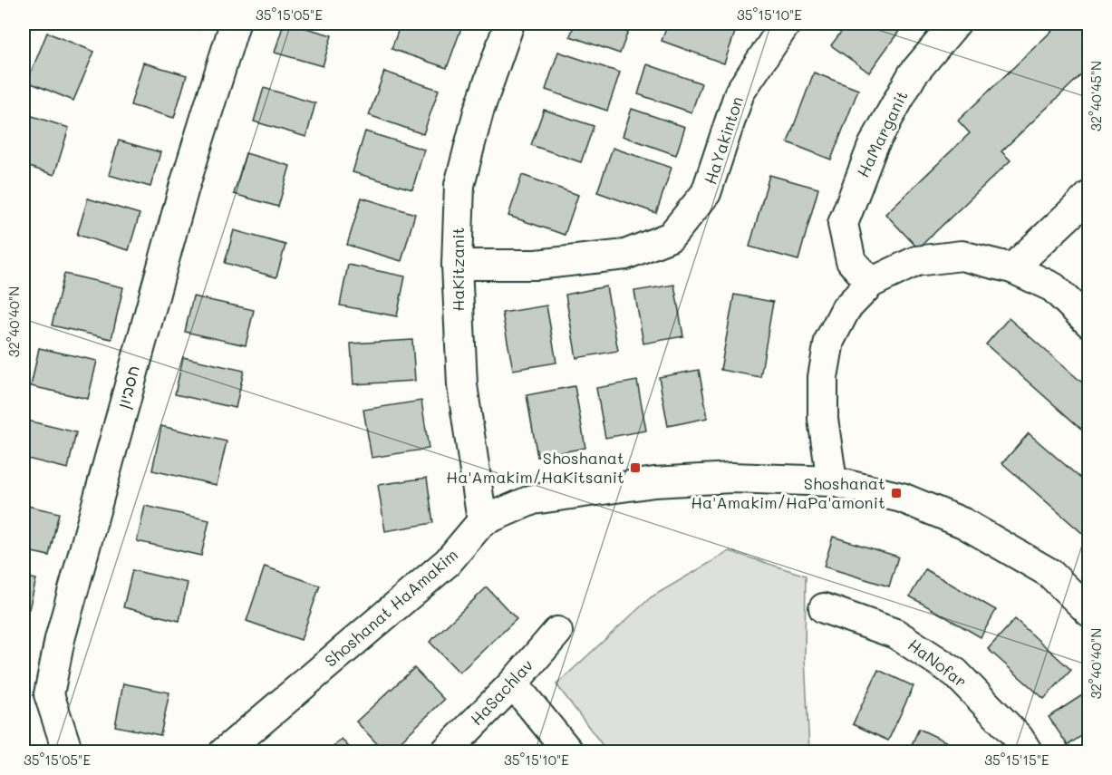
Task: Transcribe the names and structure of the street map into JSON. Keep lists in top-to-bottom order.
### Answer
{
  "streets": {
    "street": [
      "HaMarganit",
      "HaYakinton",
      "HaKitzanit",
      "חסביון",
      "Shoshanat HaAmakim",
      "HaNofar",
      "HaSachlav"
    ]
  },
  "crossings": [
    ["HaYakinton", "HaKitzanit"],
    ["HaKitzanit", "Shoshanat HaAmakim"]
  ],
  "places": {
    "transit": ["Shoshanat Ha'Amakim/HaKitsanit", "Shoshanat Ha'Amakim/HaPa'amonit"]
  },
  "coordinates": [
    "35°15'05\"E",
    "35°15'10\"E",
    "32°40'45\"N",
    "32°40'40\"N",
    "35°15'15\"E"
  ]
}
